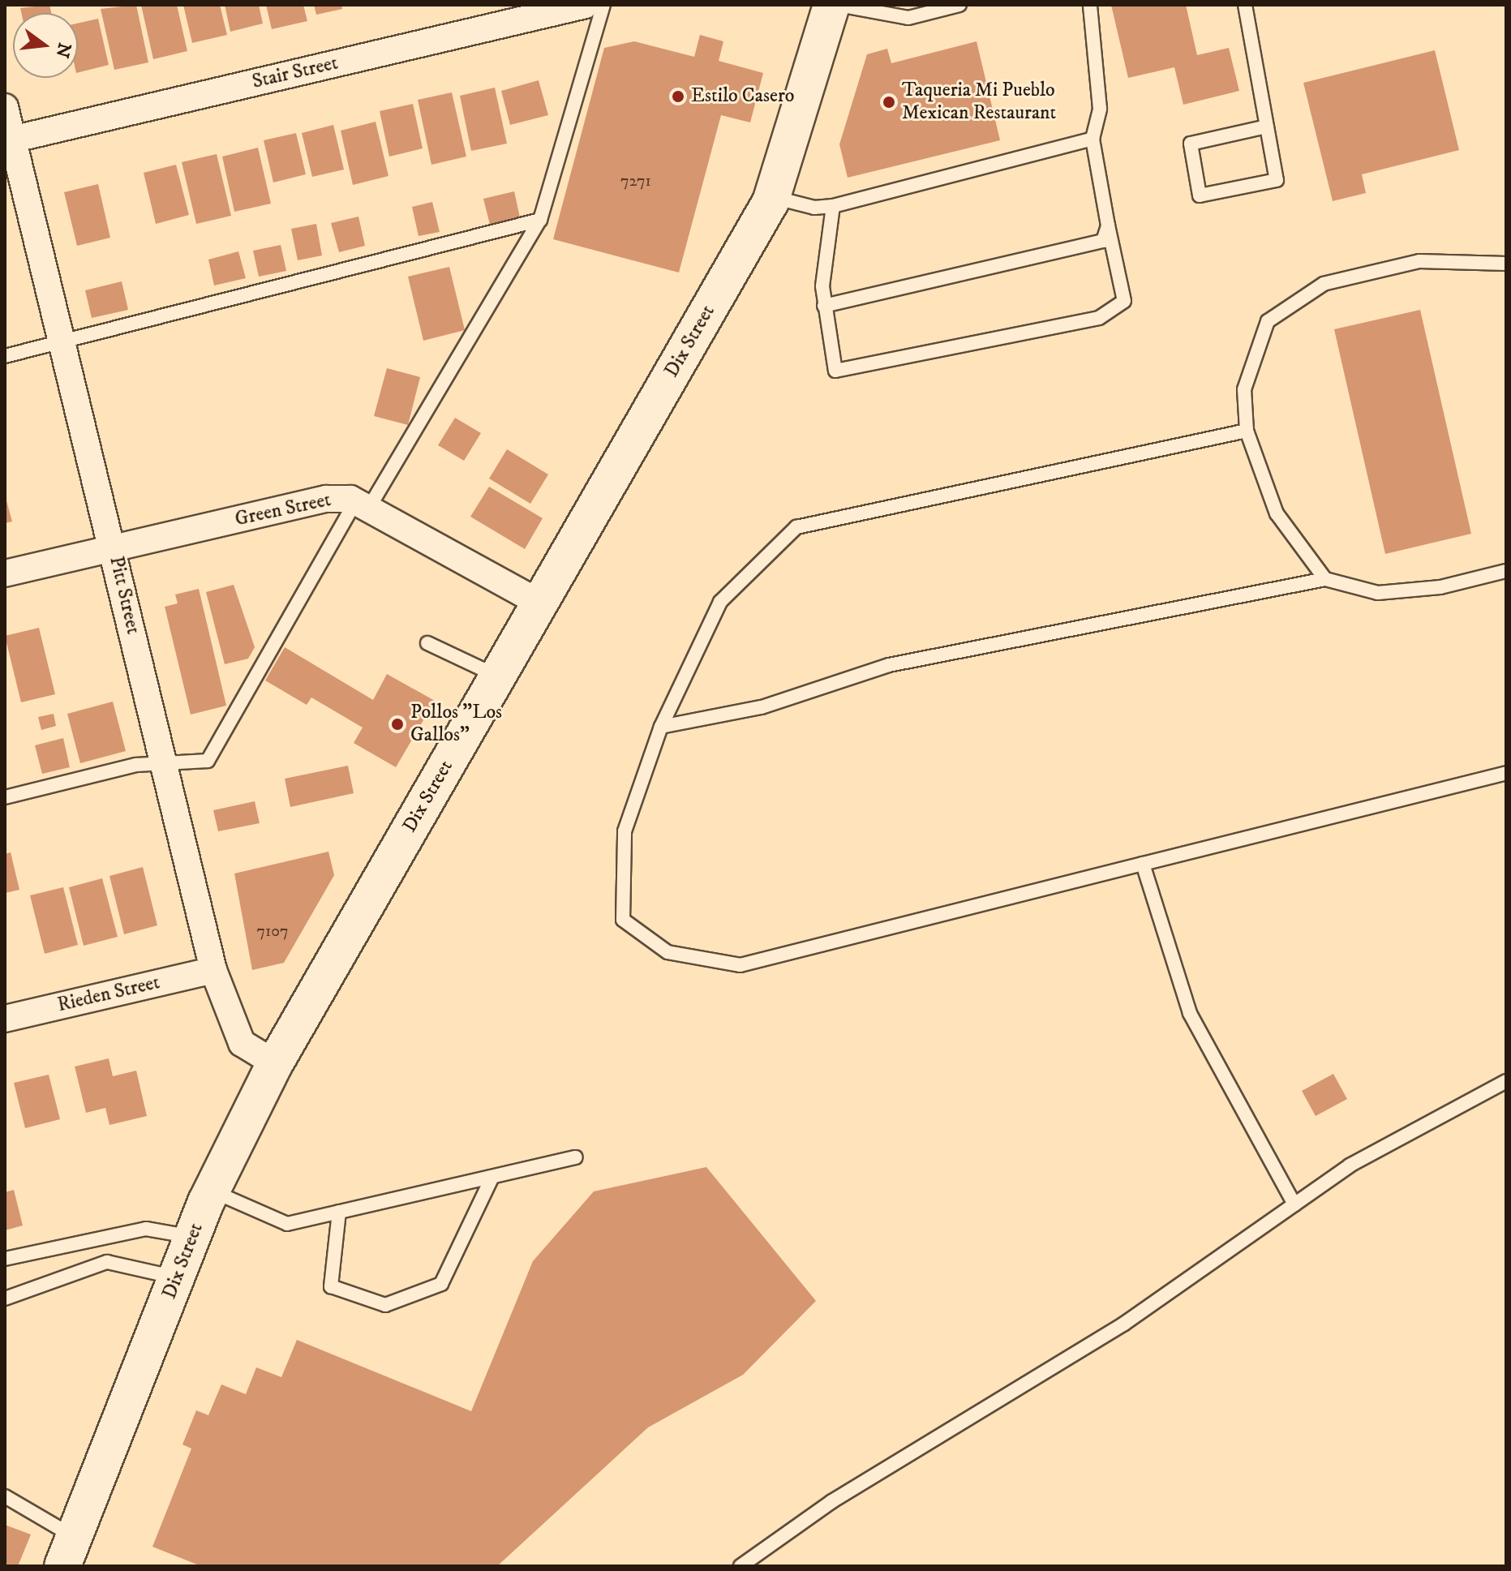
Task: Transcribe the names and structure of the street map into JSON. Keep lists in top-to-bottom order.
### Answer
{
  "streets": {
    "street": [
      "Stair Street",
      "Dix Street",
      "Green Street",
      "Pitt Street",
      "Rieden Street"
    ]
  },
  "crossings": [
    ["Stair Street", "Pitt Street"],
    ["Dix Street", "Green Street"],
    ["Dix Street", "Pitt Street"],
    ["Green Street", "Pitt Street"],
    ["Pitt Street", "Rieden Street"]
  ],
  "places": ["Estilo Casero", "Taqueria Mi Pueblo Mexican Restaurant", "Pollos \"Los Gallos\""],
  "house_numbers": ["7271", "7107"],
  "north": "right"
}
